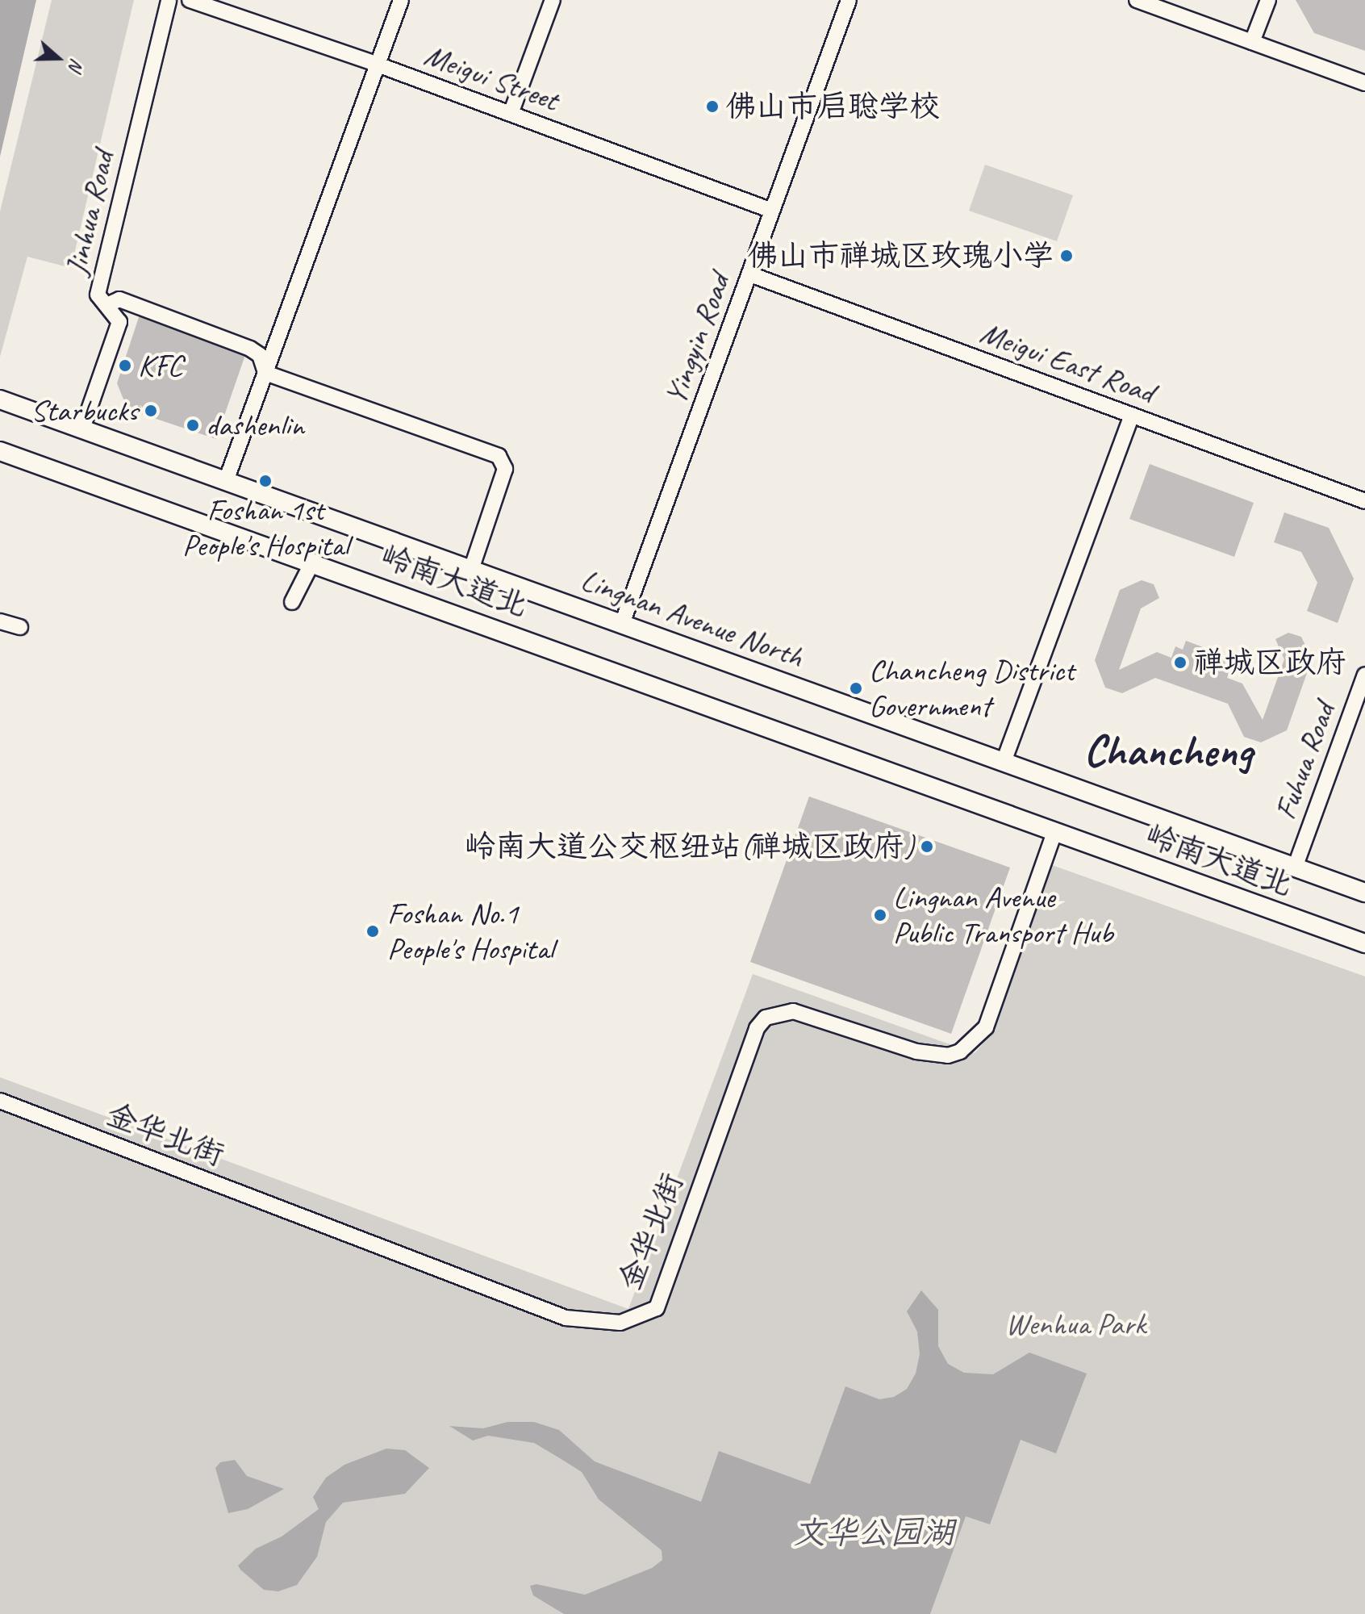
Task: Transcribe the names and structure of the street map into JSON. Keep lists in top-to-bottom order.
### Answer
{
  "streets": {
    "main road": ["岭南大道北", "Lingnan Avenue North"],
    "street": [
      "Meigui Street",
      "Jinhua Road",
      "Yingyin Road",
      "Meigui East Road",
      "Fuhua Road",
      "金华北街"
    ]
  },
  "crossings": [
    ["Meigui Street", "Yingyin Road"],
    ["Jinhua Road", "Lingnan Avenue North"],
    ["Yingyin Road", "Meigui East Road"],
    ["Yingyin Road", "Lingnan Avenue North"],
    ["岭南大道北", "金华北街"],
    ["Lingnan Avenue North", "Fuhua Road"]
  ],
  "districts": ["Chancheng"],
  "water": ["文华公园湖"],
  "parks": ["Wenhua Park"],
  "places": [
    "佛山市启聪学校",
    "佛山市禅城区玫瑰小学",
    "KFC",
    "Starbucks",
    "dashenlin",
    "Foshan 1st People's Hospital",
    "禅城区政府",
    "Chancheng District Government",
    "岭南大道公交枢纽站(禅城区政府)",
    "Lingnan Avenue Public Transport Hub",
    "Foshan No.1 People's Hospital"
  ],
  "north": "right"
}
